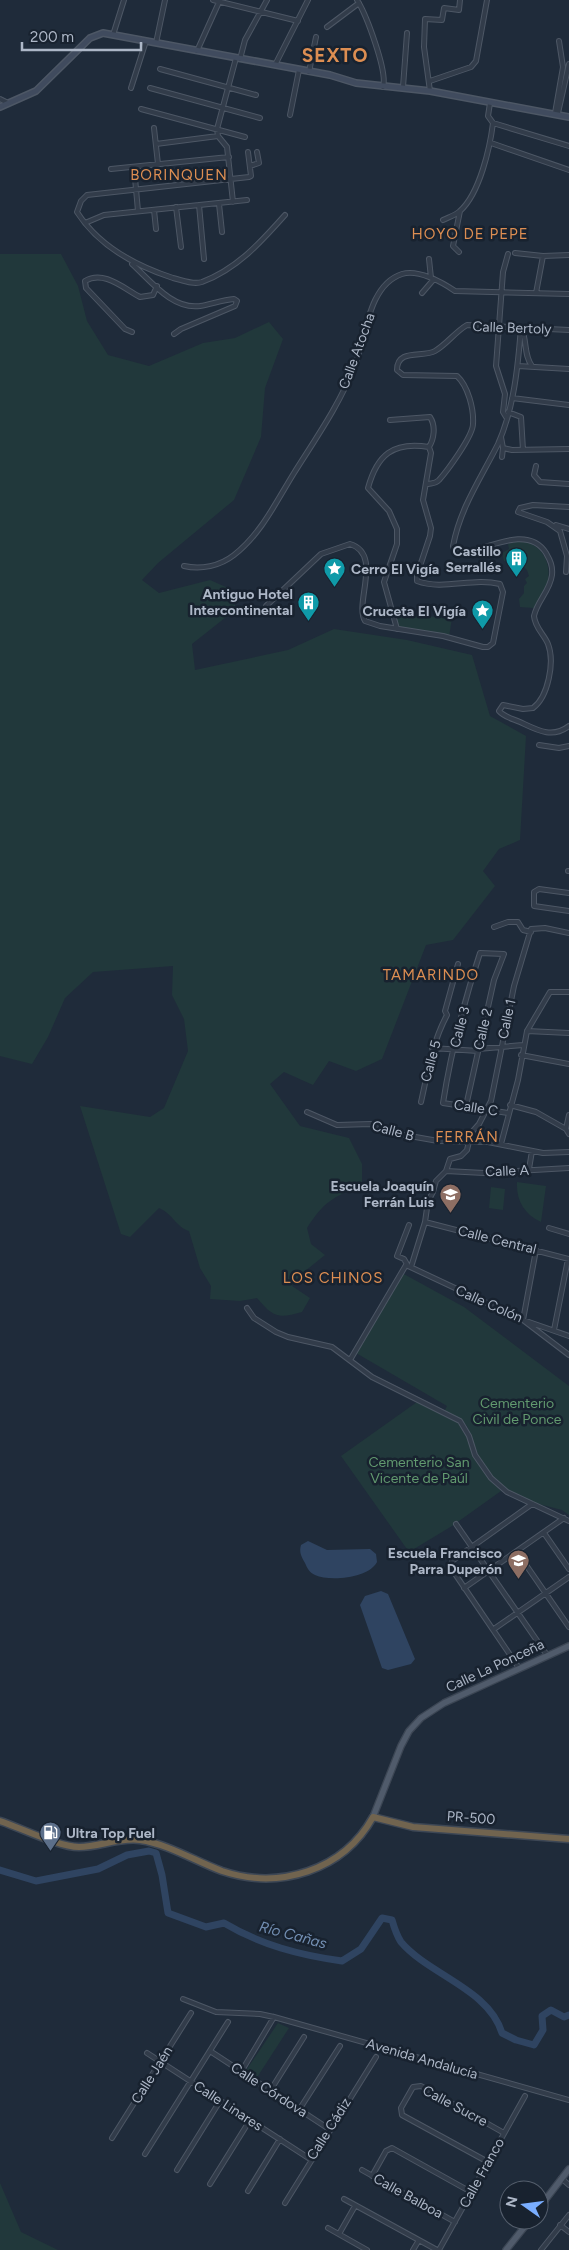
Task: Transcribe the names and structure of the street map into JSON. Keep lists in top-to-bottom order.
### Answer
{
  "streets": {
    "highway": ["PR-500"],
    "main road": ["Calle La Ponceña"],
    "street": [
      "Calle Bertoly",
      "Calle Atocha",
      "Calle 1",
      "Calle 3",
      "Calle 2",
      "Calle 5",
      "Calle C",
      "Calle B",
      "Calle A",
      "Calle Central",
      "Calle Colón",
      "Avenida Andalucía",
      "Calle Jaén",
      "Calle Córdova",
      "Calle Linares",
      "Calle Sucre",
      "Calle Cádiz",
      "Calle Franco",
      "Calle Balboa"
    ]
  },
  "crossings": [
    ["Calle 1", "Calle C"],
    ["Calle 1", "Calle B"],
    ["Calle 1", "Calle A"],
    ["Calle 3", "Calle 2"],
    ["Calle 3", "Calle C"],
    ["Calle 2", "Calle C"],
    ["Calle La Ponceña", "PR-500"],
    ["Calle Jaén", "Calle Linares"],
    ["Calle Córdova", "Calle Cádiz"],
    ["Calle Linares", "Calle Cádiz"],
    ["Calle Sucre", "Calle Franco"],
    ["Calle Franco", "Calle Balboa"]
  ],
  "districts": [
    "SEXTO",
    "BORINQUEN",
    "HOYO DE PEPE",
    "TAMARINDO",
    "FERRÁN",
    "LOS CHINOS"
  ],
  "water": ["Río Cañas"],
  "parks": ["Cementerio Civil de Ponce", "Cementerio San Vicente de Paúl"],
  "places": {
    "building": ["Castillo Serrallés", "Antiguo Hotel Intercontinental"],
    "place": ["Cerro El Vigía", "Cruceta El Vigía"],
    "school or university": ["Escuela Joaquín Ferrán Luis", "Escuela Francisco Parra Duperón"],
    "fuel station": ["Ultra Top Fuel"]
  },
  "scale_bar": "200 m",
  "north": "left"
}
